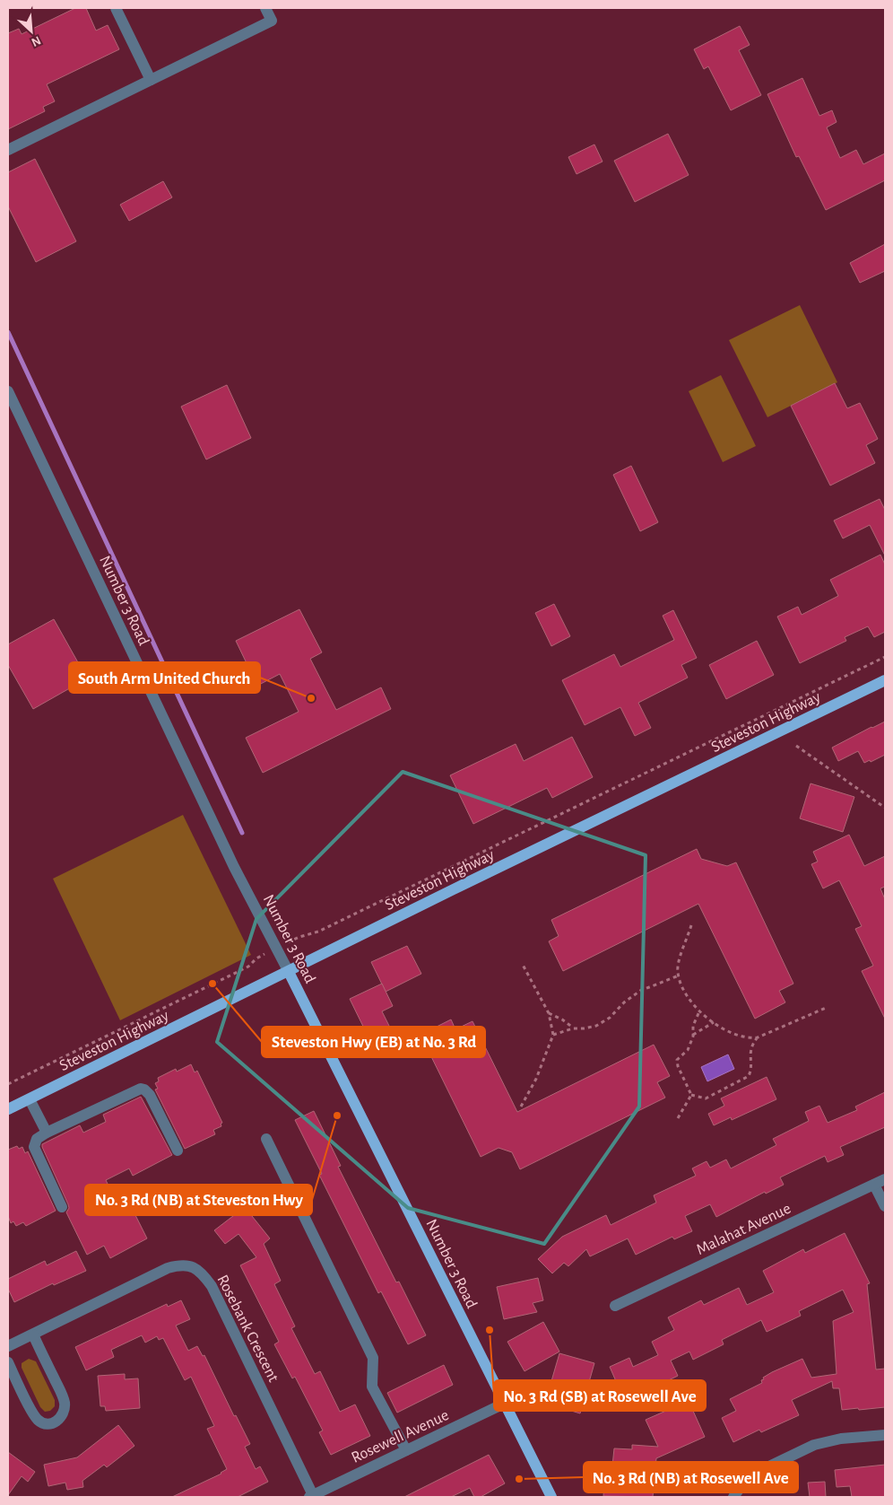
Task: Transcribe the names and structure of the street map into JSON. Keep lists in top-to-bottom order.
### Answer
{
  "streets": {
    "main road": ["Number 3 Road", "Steveston Highway"],
    "street": ["Malahat Avenue", "Rosebank Crescent", "Rosewell Avenue"]
  },
  "crossings": [
    ["Number 3 Road", "Steveston Highway"],
    ["Number 3 Road", "Rosewell Avenue"],
    ["Rosebank Crescent", "Rosewell Avenue"]
  ],
  "places": [
    "South Arm United Church",
    "Steveston Hwy (EB) at No. 3 Rd",
    "No. 3 Rd (NB) at Steveston Hwy",
    "No. 3 Rd (SB) at Rosewell Ave",
    "No. 3 Rd (NB) at Rosewell Ave"
  ],
  "north": "bottom right"
}
